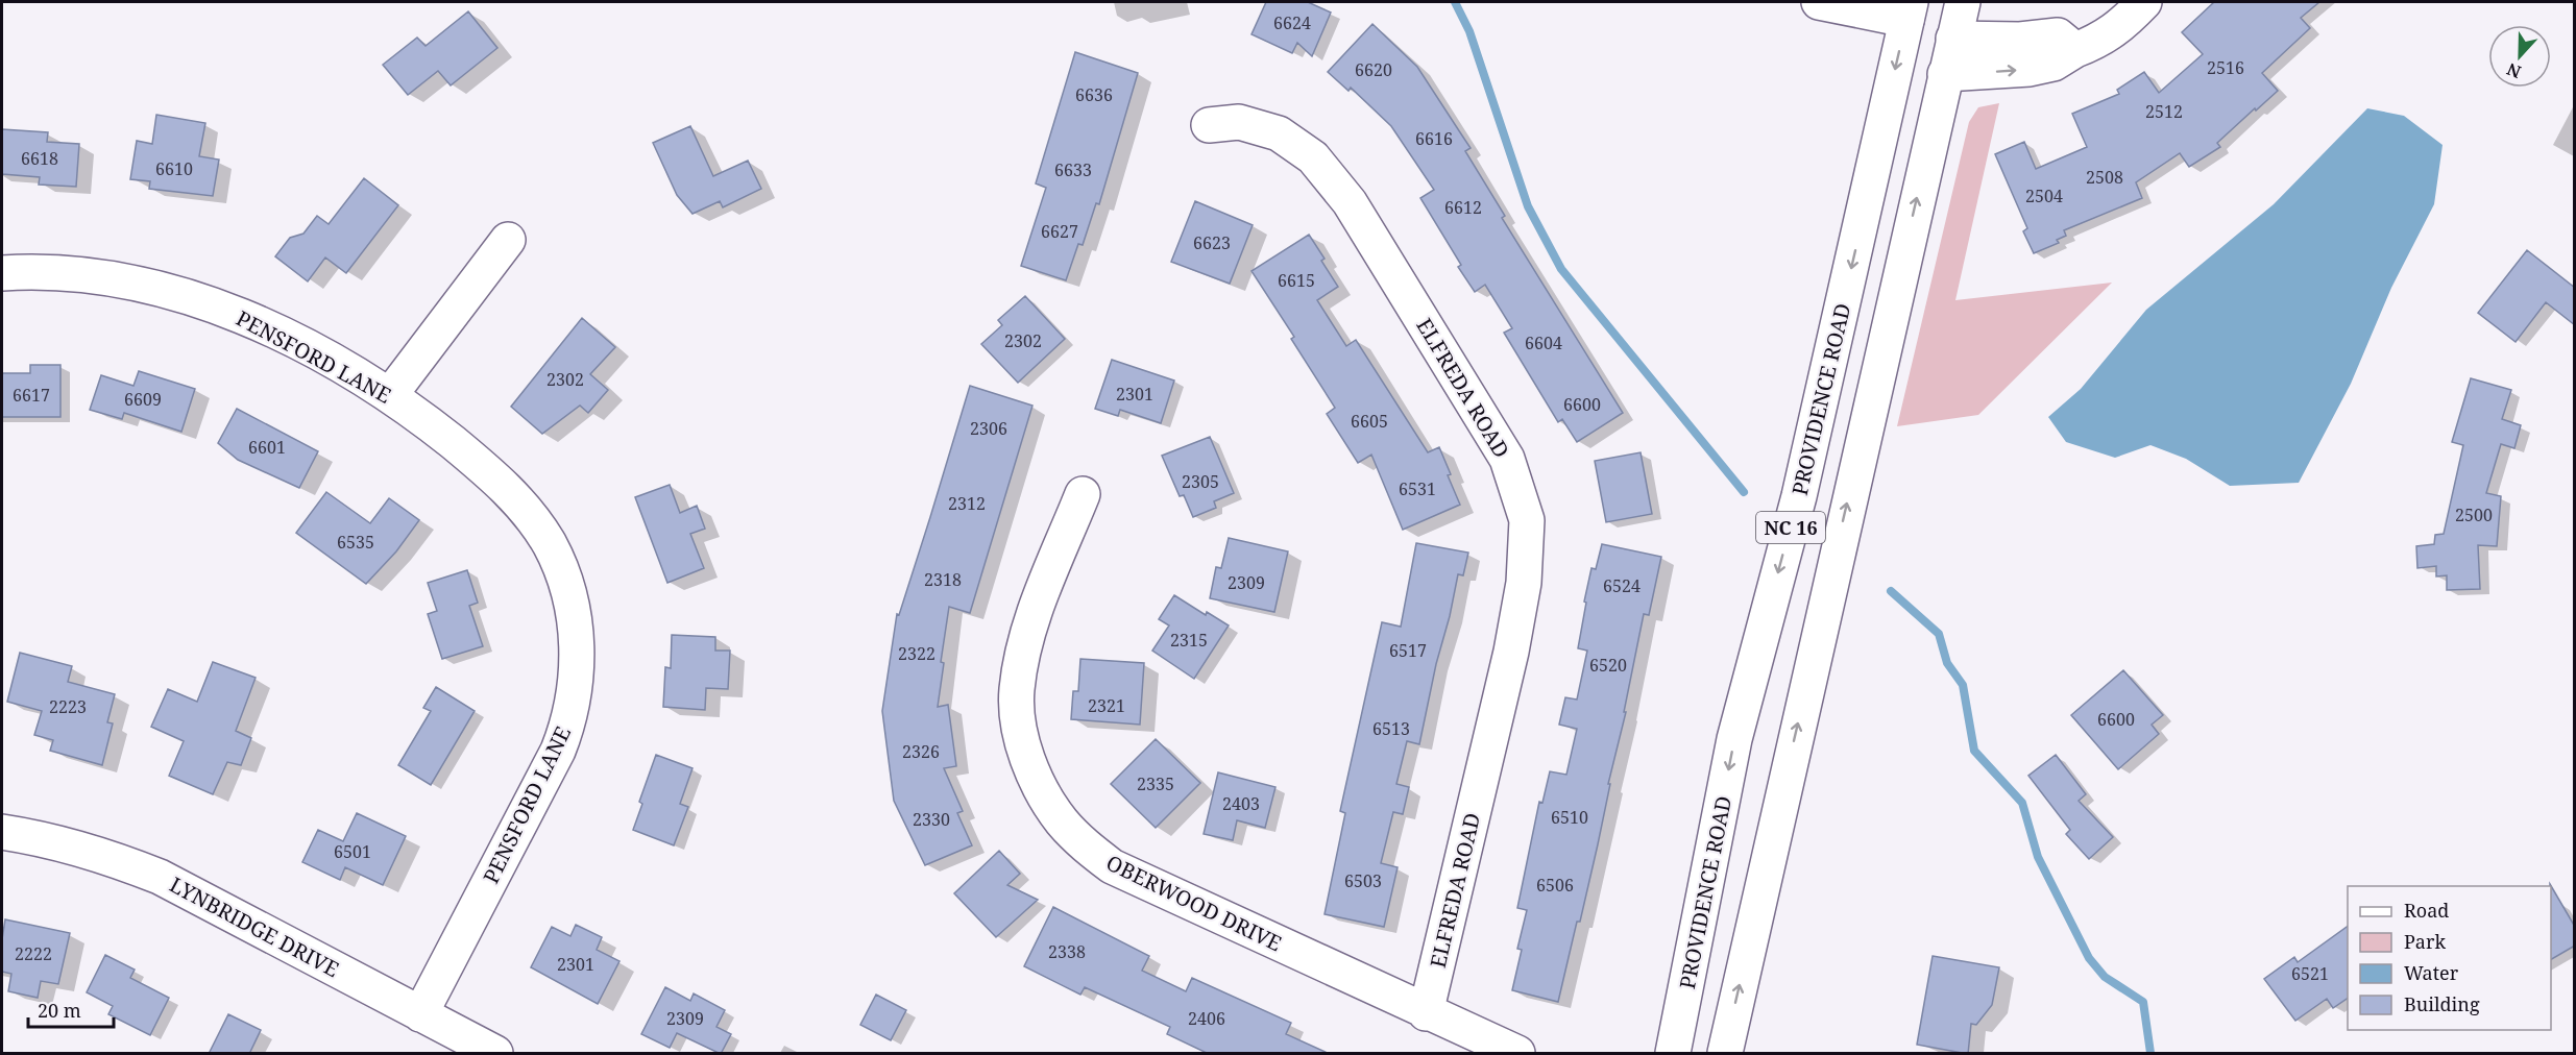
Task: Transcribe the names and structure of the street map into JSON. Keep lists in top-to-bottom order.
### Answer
{
  "streets": {
    "street": [
      "PENSFORD LANE",
      "ELFREDA ROAD",
      "PROVIDENCE ROAD",
      "NC 16",
      "OBERWOOD DRIVE",
      "LYNBRIDGE DRIVE"
    ]
  },
  "crossings": [
    ["PENSFORD LANE", "LYNBRIDGE DRIVE"],
    ["ELFREDA ROAD", "OBERWOOD DRIVE"]
  ],
  "house_numbers": [
    "6624",
    "2516",
    "6620",
    "6636",
    "2512",
    "6616",
    "6618",
    "6610",
    "6633",
    "2508",
    "2504",
    "6612",
    "6627",
    "6623",
    "6615",
    "2302",
    "6604",
    "2302",
    "2301",
    "6617",
    "6609",
    "6600",
    "6605",
    "2306",
    "6601",
    "2305",
    "6531",
    "2312",
    "2500",
    "6535",
    "2318",
    "2309",
    "6524",
    "2315",
    "6517",
    "2322",
    "6520",
    "2321",
    "2223",
    "6600",
    "6513",
    "2326",
    "2335",
    "2403",
    "6510",
    "2330",
    "6501",
    "6503",
    "6506",
    "2338",
    "2222",
    "2301",
    "6521",
    "2309",
    "2406"
  ],
  "legend": [
    "Road",
    "Park",
    "Water",
    "Building"
  ],
  "scale_bar": "20 m",
  "north": "bottom"
}
